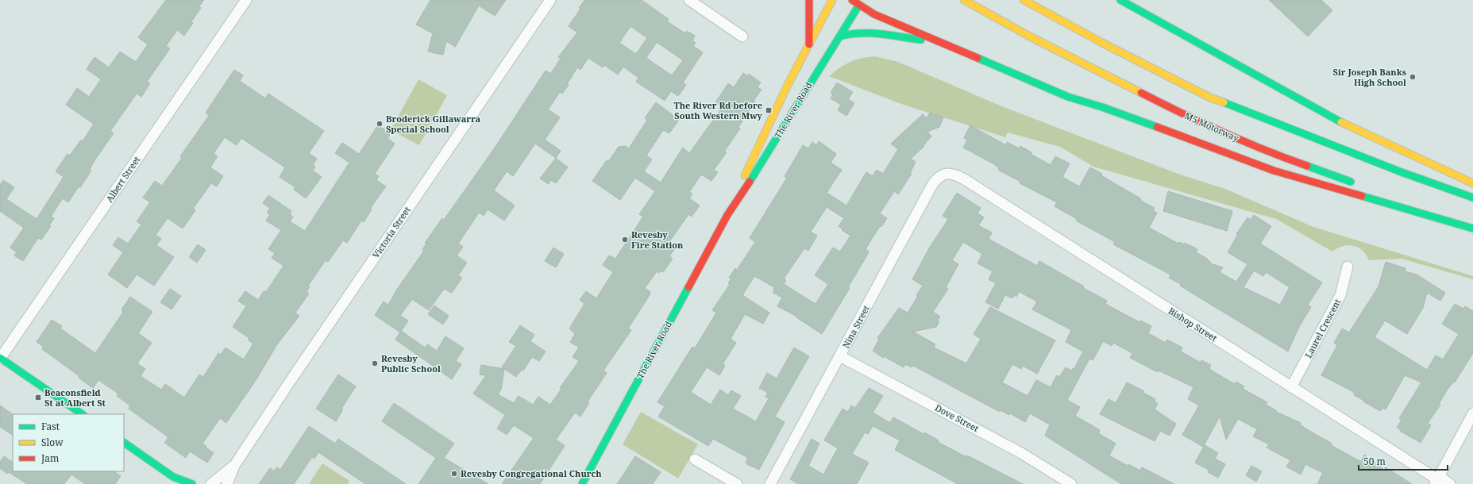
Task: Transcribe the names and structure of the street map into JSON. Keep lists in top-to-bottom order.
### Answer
{
  "streets": {
    "main road": ["The River Road", "M5 Motorway"],
    "street": [
      "Albert Street",
      "Victoria Street",
      "Bishop Street",
      "Nina Street",
      "Laurel Crescent",
      "Dove Street"
    ]
  },
  "crossings": [
    ["Bishop Street", "Nina Street"],
    ["Bishop Street", "Laurel Crescent"],
    ["Nina Street", "Dove Street"]
  ],
  "places": {
    "other": [
      "Sir Joseph Banks High School",
      "Broderick Gillawarra Special School",
      "Revesby Fire Station",
      "Revesby Public School",
      "Revesby Congregational Church"
    ],
    "transit": ["The River Rd before South Western Mwy", "Beaconsfield St at Albert St"]
  },
  "legend": ["Fast", "Slow", "Jam"],
  "scale_bar": "50 m"
}
